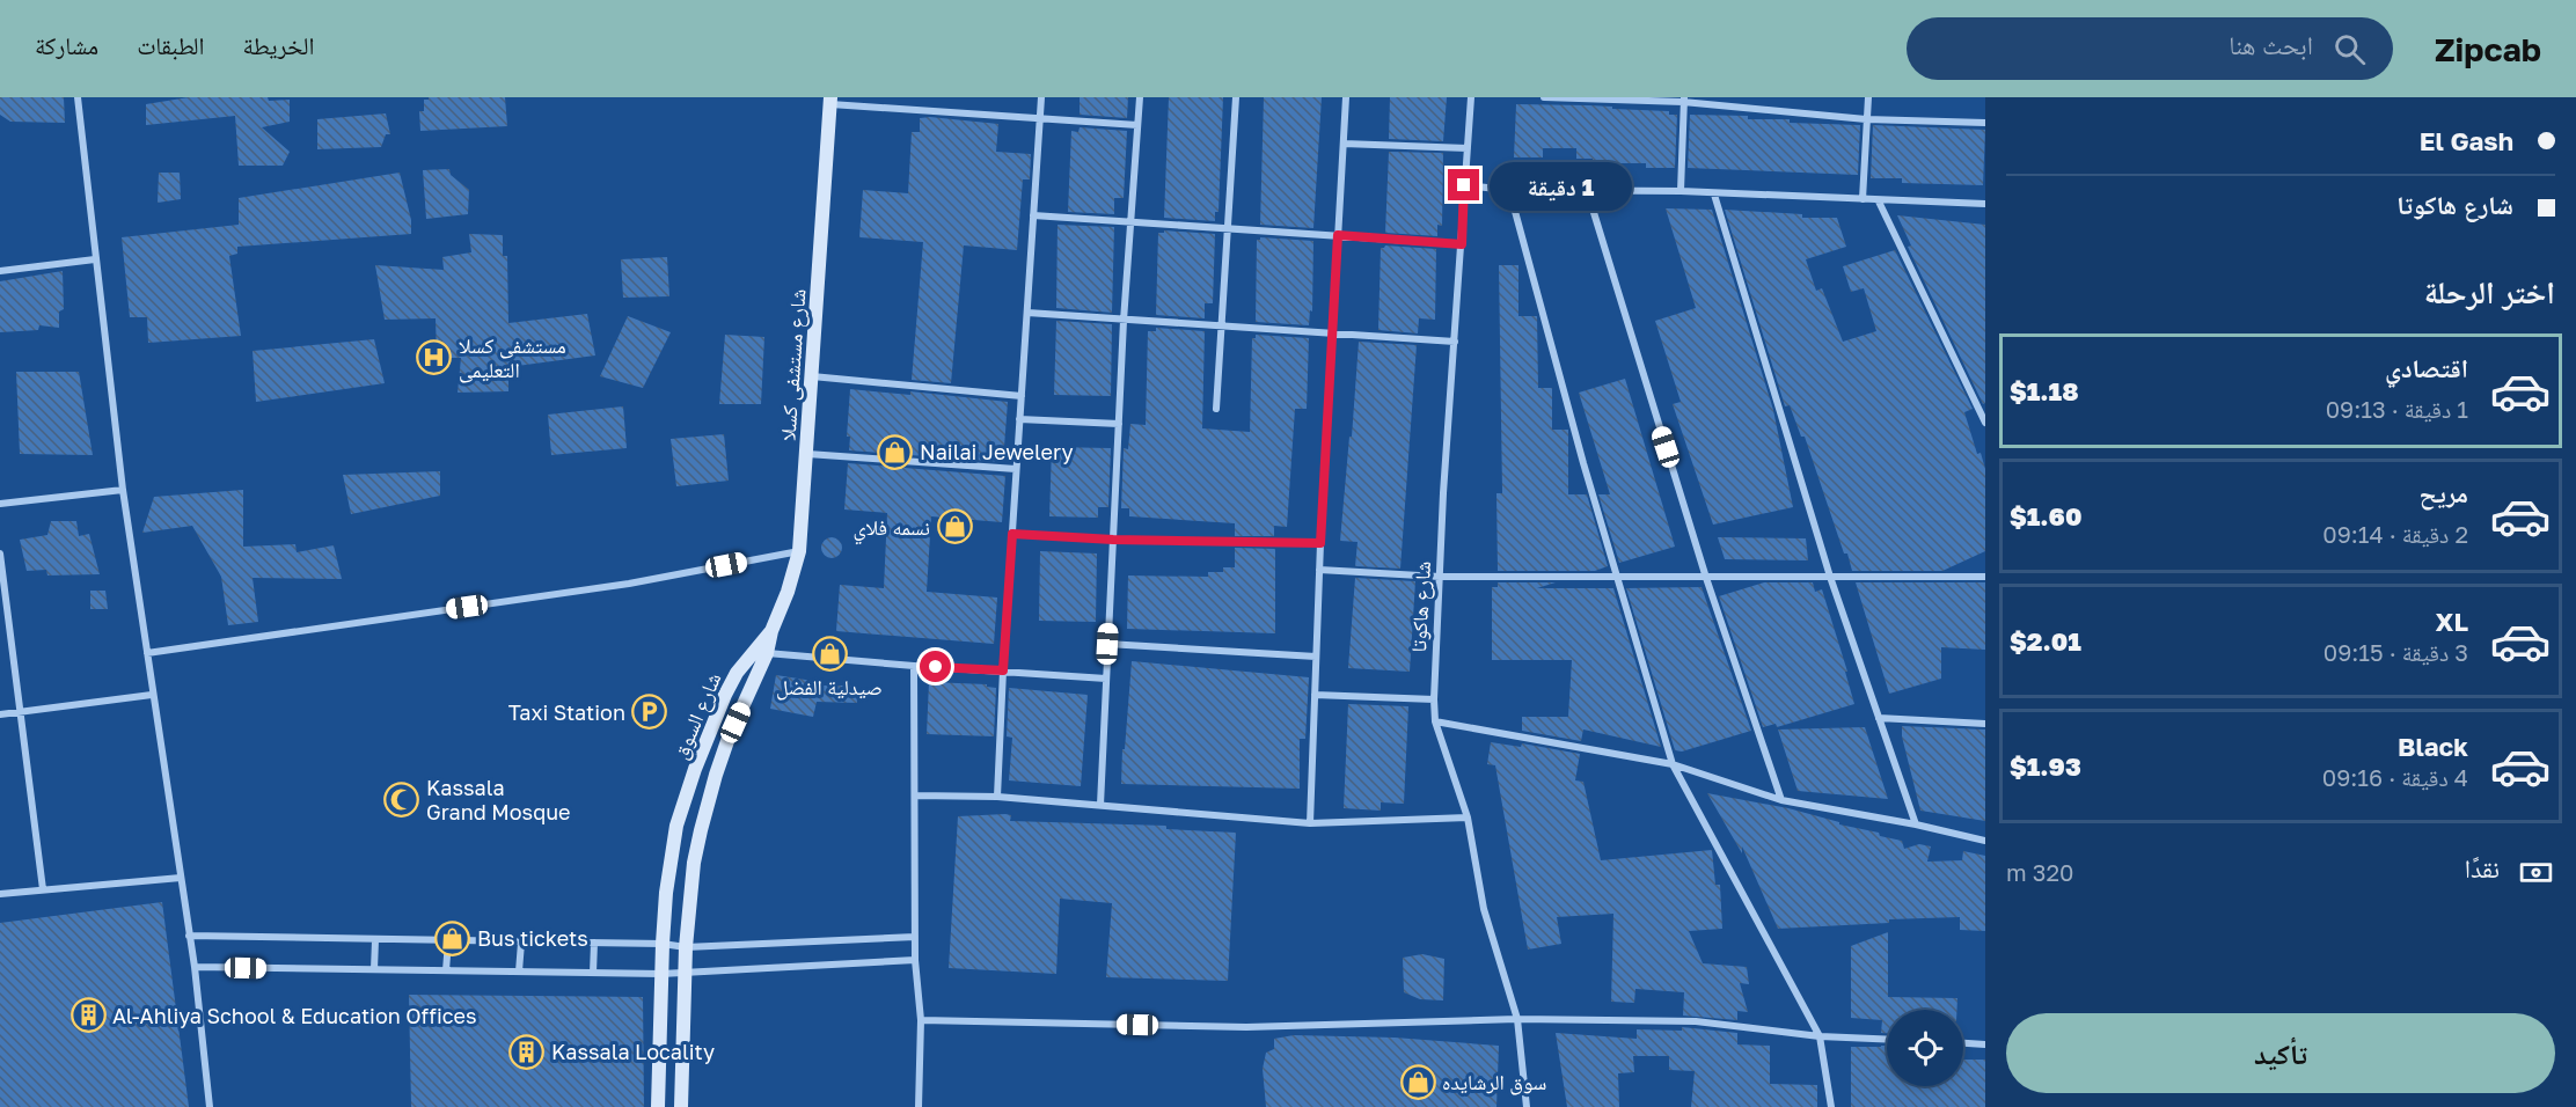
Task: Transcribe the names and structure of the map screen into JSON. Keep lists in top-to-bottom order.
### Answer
{
  "streets": {
    "main road": ["شارع مستشفى كسلا", "شارع السوق"],
    "street": ["شارع هاكوتا"]
  },
  "crossings": [
    ["شارع مستشفى كسلا", "شارع السوق"]
  ],
  "places": {
    "hospital": ["مستشفى كسلا التعليمى"],
    "shop": [
      "Nailai Jewelery",
      "نسمه فلاي",
      "صيدلية الفضل",
      "Bus tickets",
      "سوق الرشايده"
    ],
    "parking": ["Taxi Station"],
    "mosque": ["Kassala Grand Mosque"],
    "building": ["Al-Ahliya School & Education Offices", "Kassala Locality"]
  },
  "page": {
    "header": "Zipcab",
    "search": "ابحث هنا",
    "nav": ["الخريطة", "الطبقات", "مشاركة"],
    "banner": ["El Gash", "شارع هاكوتا"],
    "bubble": "1 دقيقة",
    "heading": "اختر الرحلة",
    "list": [
      {
        "name": "اقتصادي",
        "note": "1 دقيقة · 09:13",
        "value": "$1.18"
      },
      {
        "name": "مريح",
        "note": "2 دقيقة · 09:14",
        "value": "$1.60"
      },
      {
        "name": "XL",
        "note": "3 دقيقة · 09:15",
        "value": "$2.01"
      },
      {
        "name": "Black",
        "note": "4 دقيقة · 09:16",
        "value": "$1.93"
      }
    ],
    "pay": ["نقدًا", "320 m"],
    "buttons": "تأكيد"
  }
}
